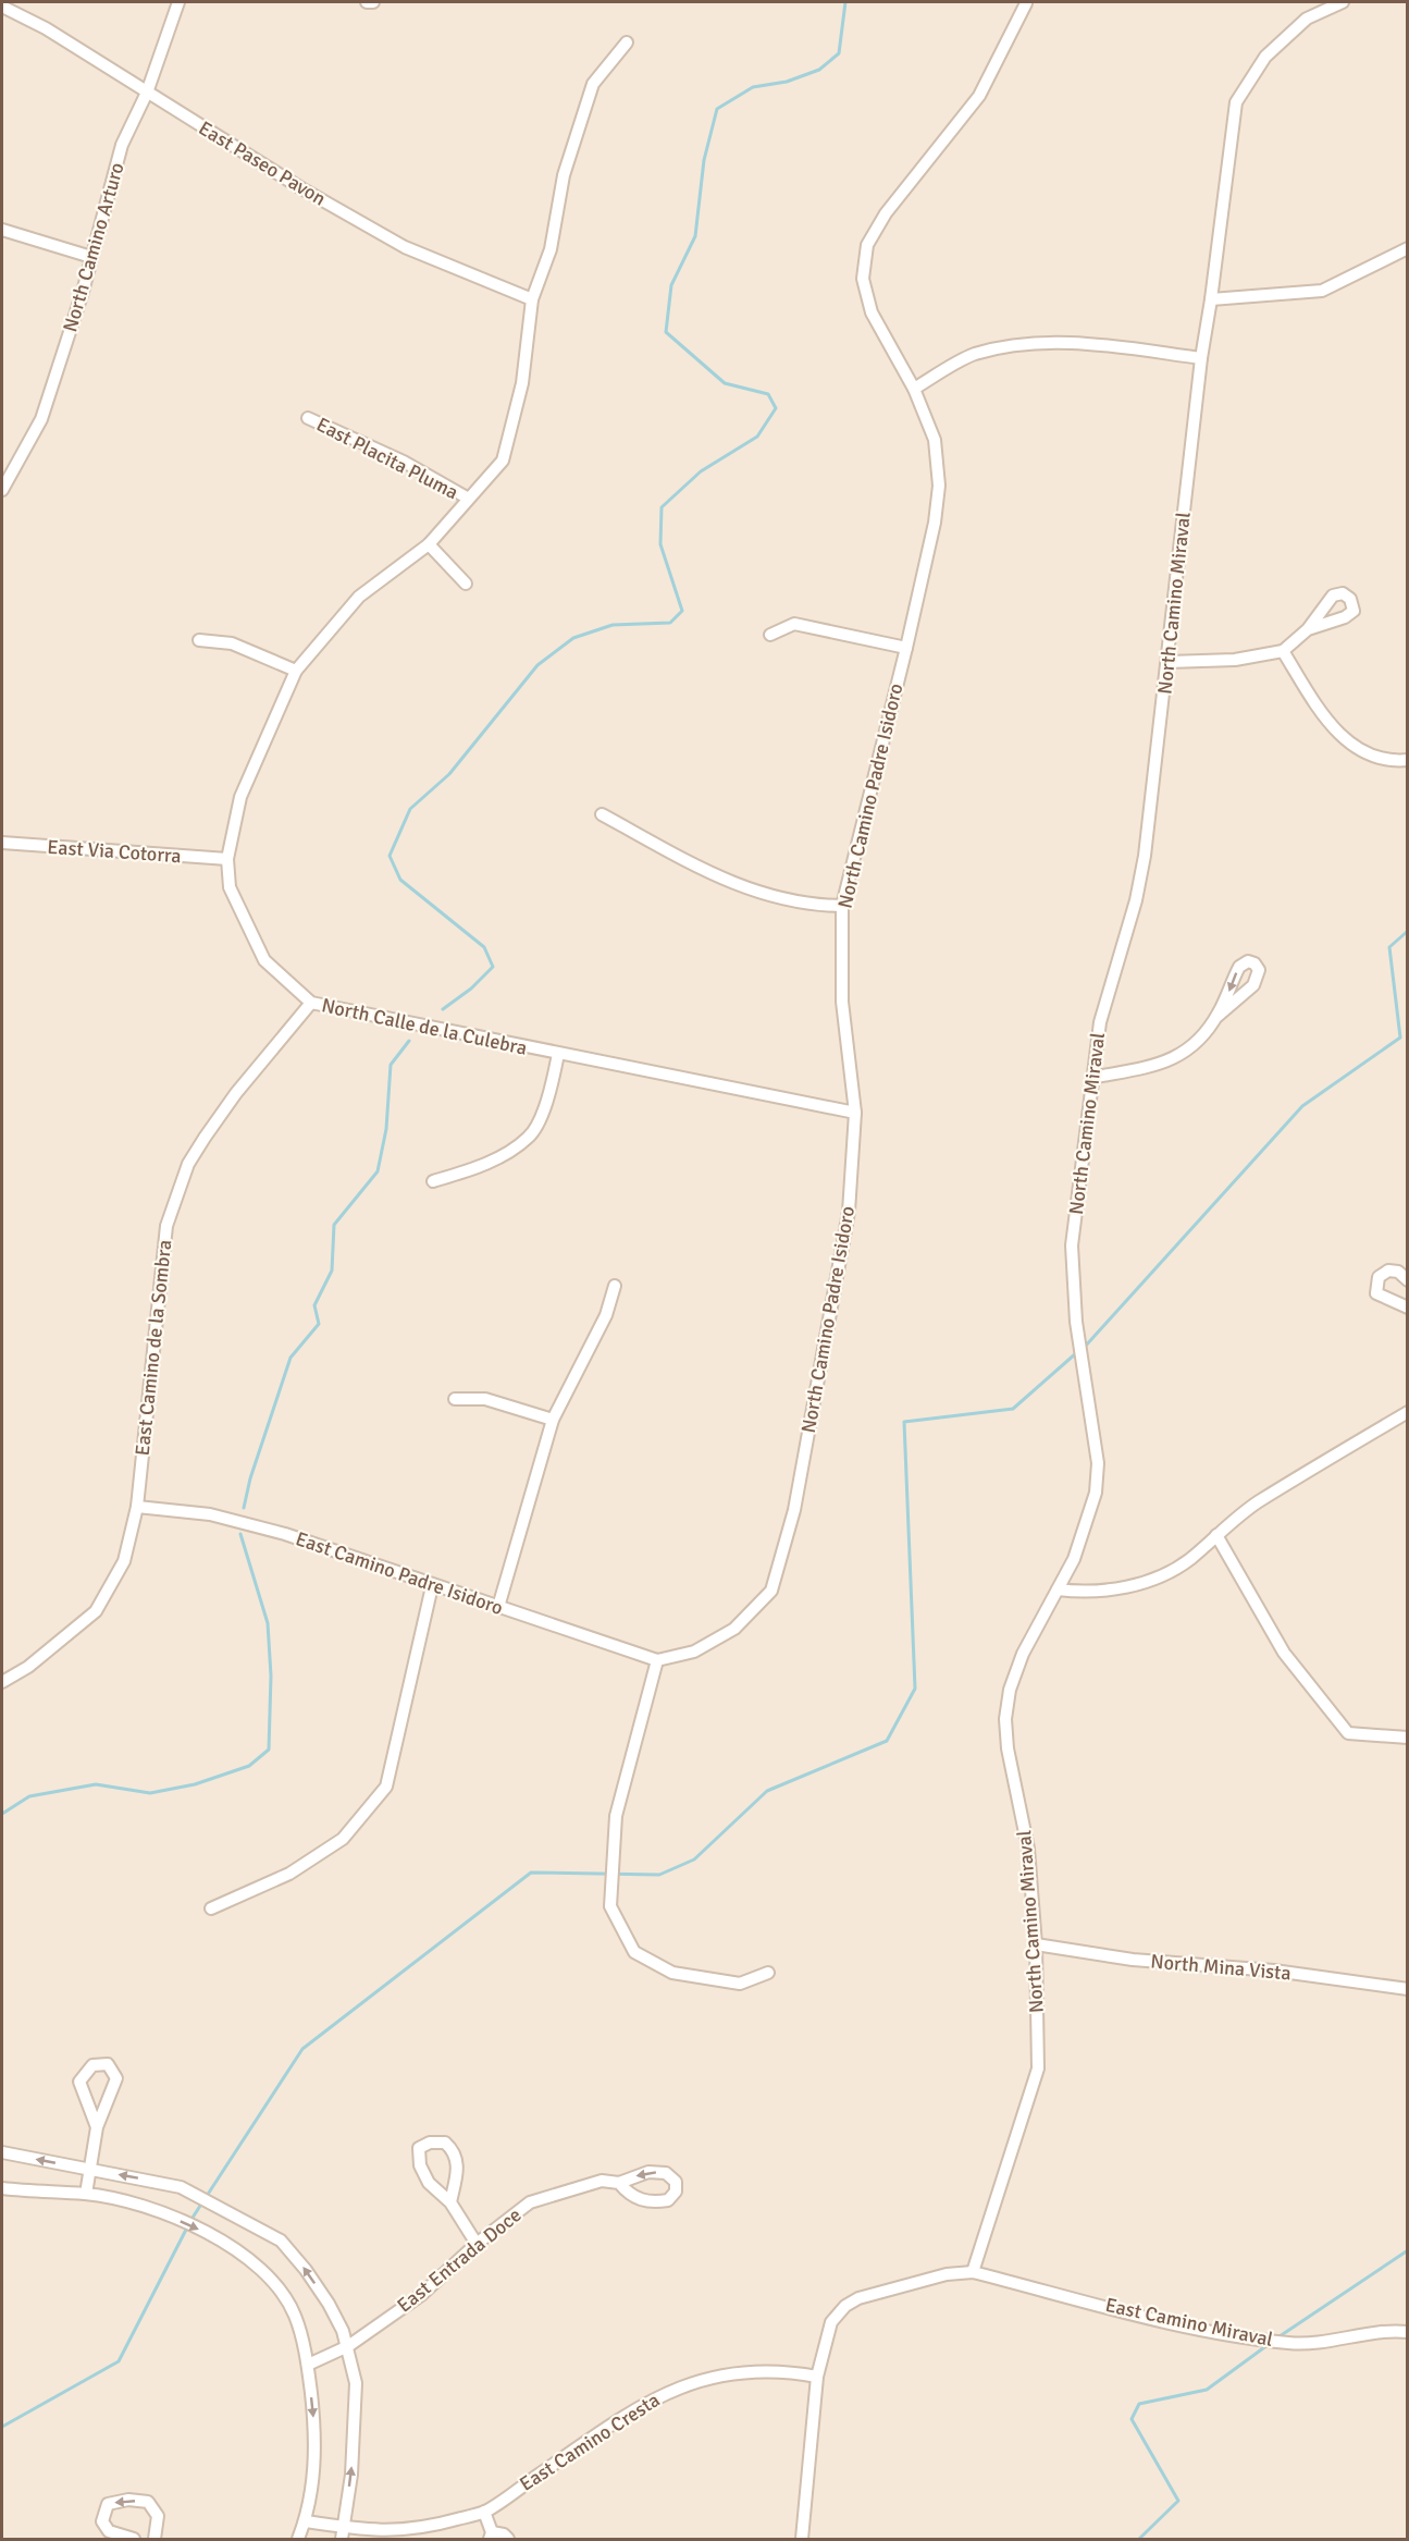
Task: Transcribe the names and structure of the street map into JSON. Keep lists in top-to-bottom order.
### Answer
{
  "streets": {
    "street": [
      "East Paseo Pavon",
      "North Camino Arturo",
      "East Placita Pluma",
      "North Camino Miraval",
      "North Camino Padre Isidoro",
      "East Via Cotorra",
      "North Calle de la Culebra",
      "East Camino de la Sombra",
      "East Camino Padre Isidoro",
      "North Mina Vista",
      "East Entrada Doce",
      "East Camino Miraval",
      "East Camino Cresta"
    ]
  },
  "crossings": [
    ["East Paseo Pavon", "North Camino Arturo"],
    ["East Paseo Pavon", "North Calle de la Culebra"],
    ["East Placita Pluma", "North Calle de la Culebra"],
    ["North Camino Miraval", "North Mina Vista"],
    ["North Camino Miraval", "East Camino Miraval"],
    ["North Camino Padre Isidoro", "North Calle de la Culebra"],
    ["North Camino Padre Isidoro", "East Camino Padre Isidoro"],
    ["East Via Cotorra", "North Calle de la Culebra"],
    ["North Calle de la Culebra", "East Camino de la Sombra"],
    ["East Camino de la Sombra", "East Camino Padre Isidoro"]
  ]
}
